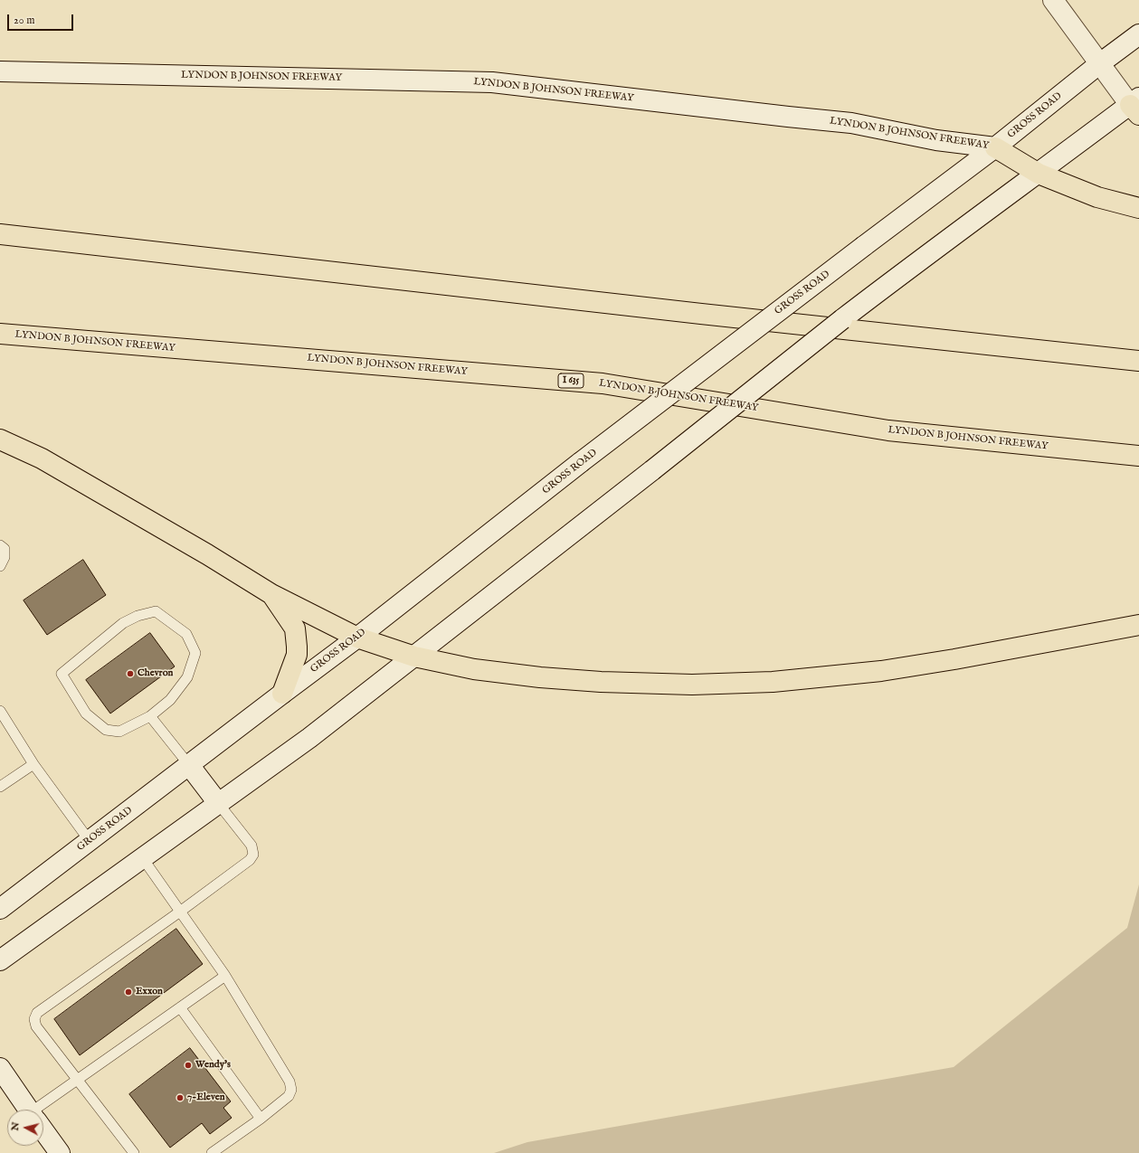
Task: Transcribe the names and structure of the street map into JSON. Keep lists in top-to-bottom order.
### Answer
{
  "streets": {
    "highway": ["LYNDON B JOHNSON FREEWAY", "I 635"],
    "main road": ["GROSS ROAD"]
  },
  "crossings": [
    ["LYNDON B JOHNSON FREEWAY", "GROSS ROAD"]
  ],
  "places": [
    "Chevron",
    "Exxon",
    "Wendy's",
    "7-Eleven"
  ],
  "scale_bar": "20 m",
  "north": "left"
}
